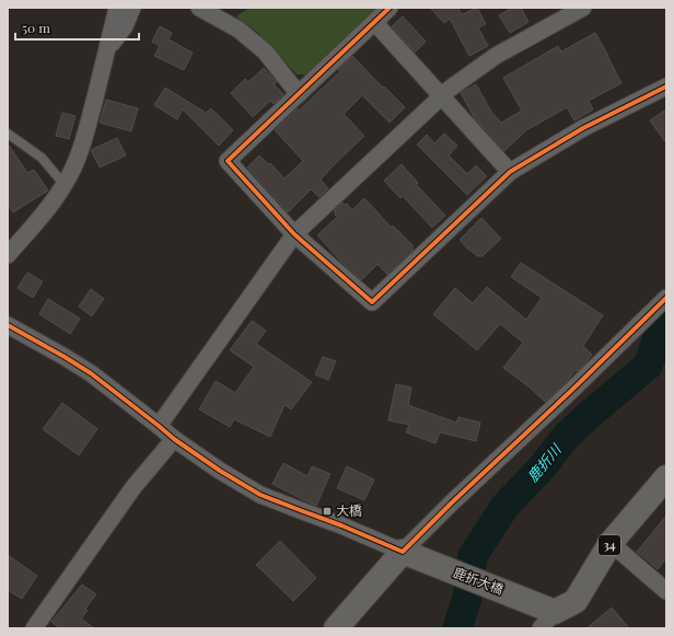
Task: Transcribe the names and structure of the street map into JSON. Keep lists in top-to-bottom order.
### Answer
{
  "streets": {
    "main road": ["34", "鹿折大橋"]
  },
  "crossings": [
    ["34", "鹿折大橋"]
  ],
  "water": ["鹿折川"],
  "places": {
    "transit": ["大橋"]
  },
  "scale_bar": "50 m"
}
